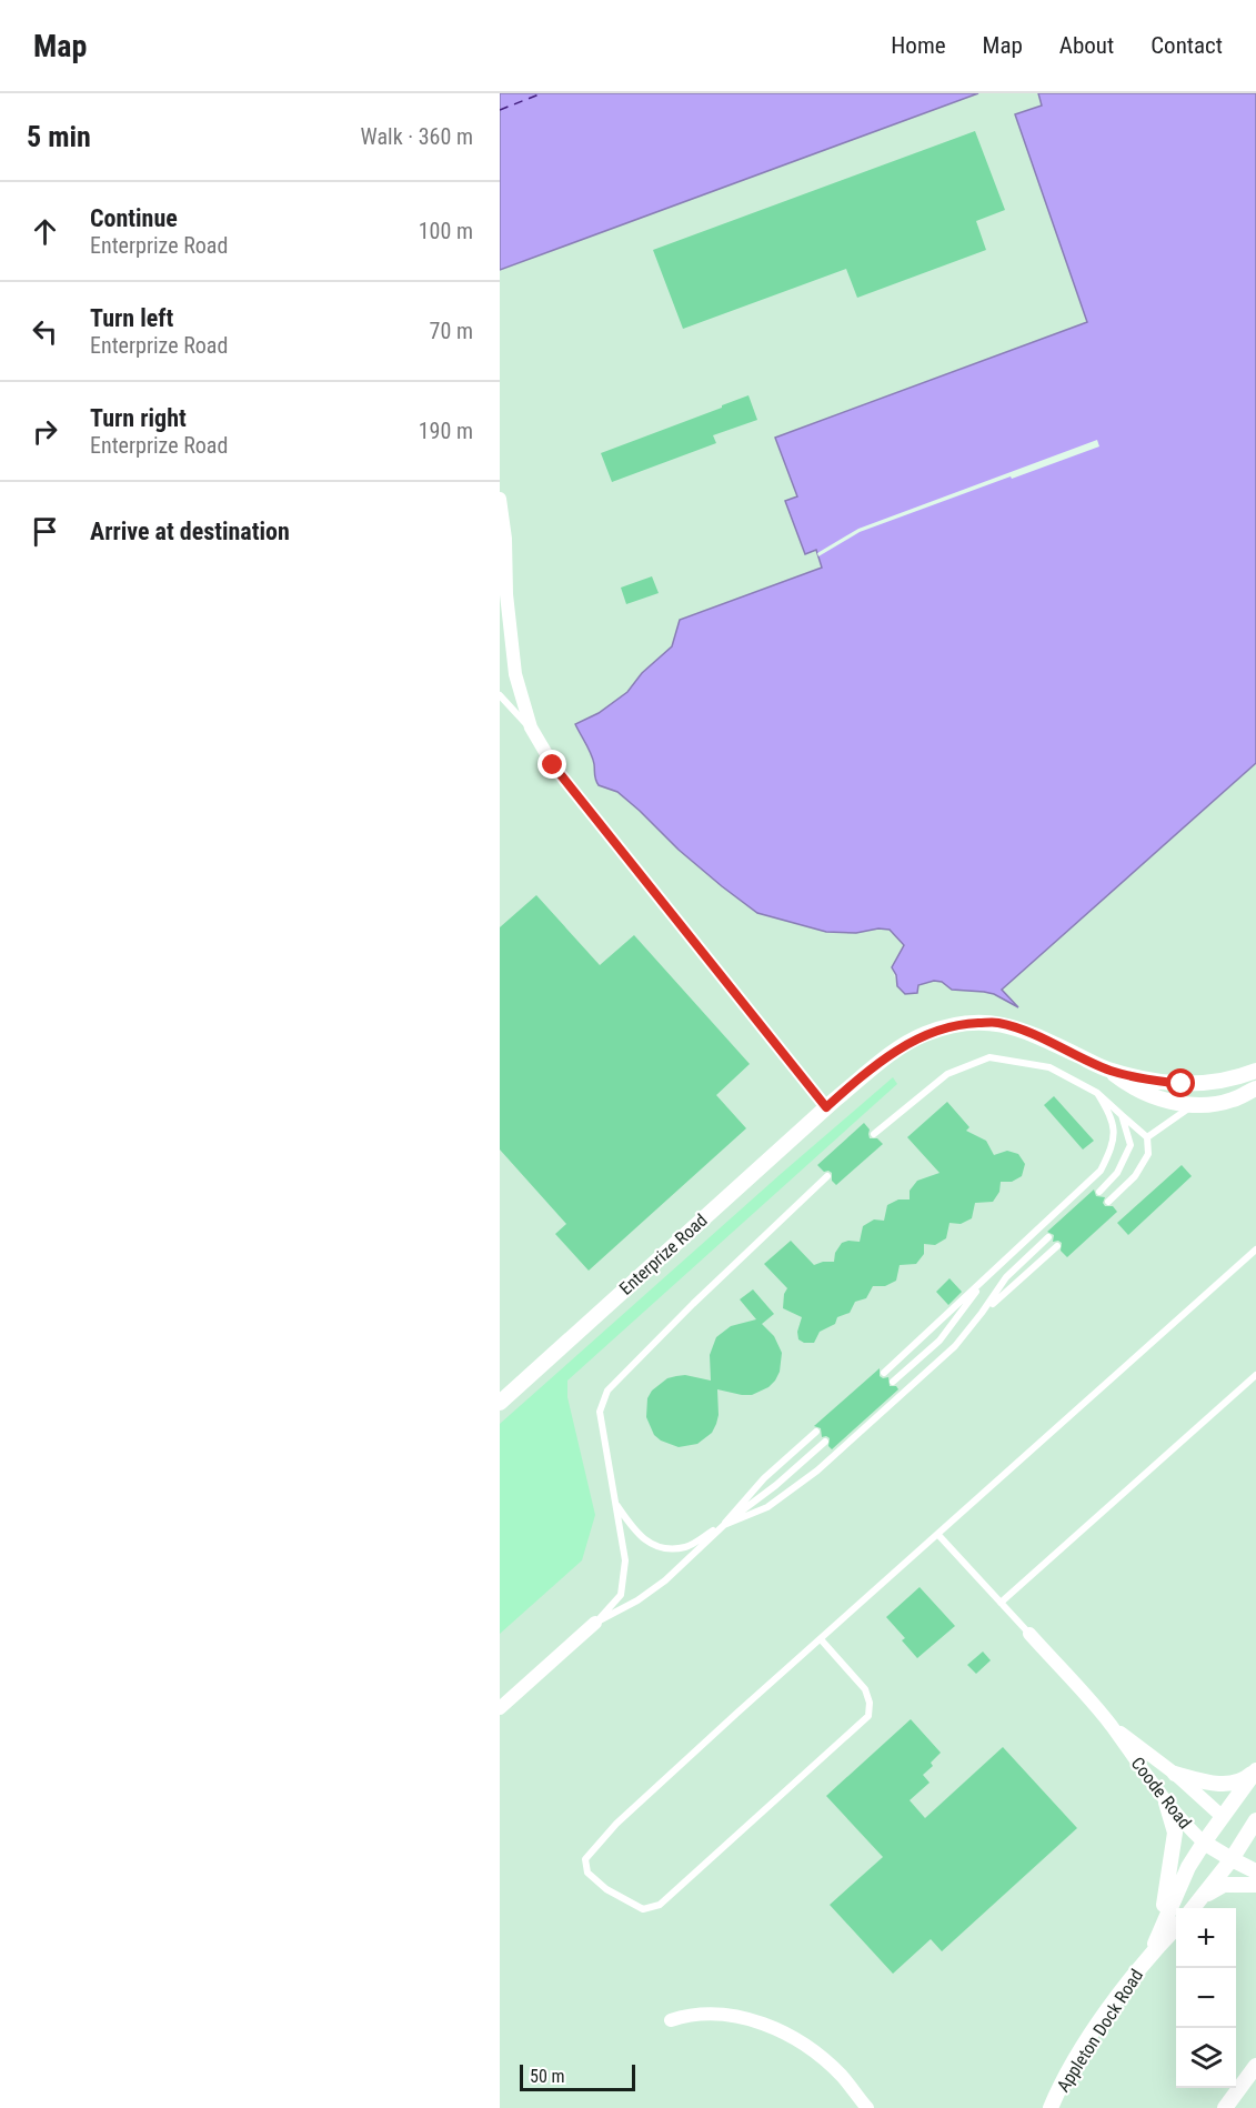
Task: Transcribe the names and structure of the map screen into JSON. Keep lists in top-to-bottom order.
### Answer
{
  "streets": {
    "street": ["Enterprize Road", "Coode Road", "Appleton Dock Road"]
  },
  "crossings": [
    ["Coode Road", "Appleton Dock Road"]
  ],
  "scale_bar": "50 m",
  "page": {
    "header": "Map",
    "nav": [
      "Home",
      "Map",
      "About",
      "Contact"
    ],
    "heading": ["5 min", "Walk · 360 m"],
    "list": [
      ["Continue", "Enterprize Road", "100 m"],
      ["Turn left", "Enterprize Road", "70 m"],
      ["Turn right", "Enterprize Road", "190 m"],
      "Arrive at destination"
    ],
    "map_buttons": ["+", "−"],
    "scale": "50 m"
  }
}
